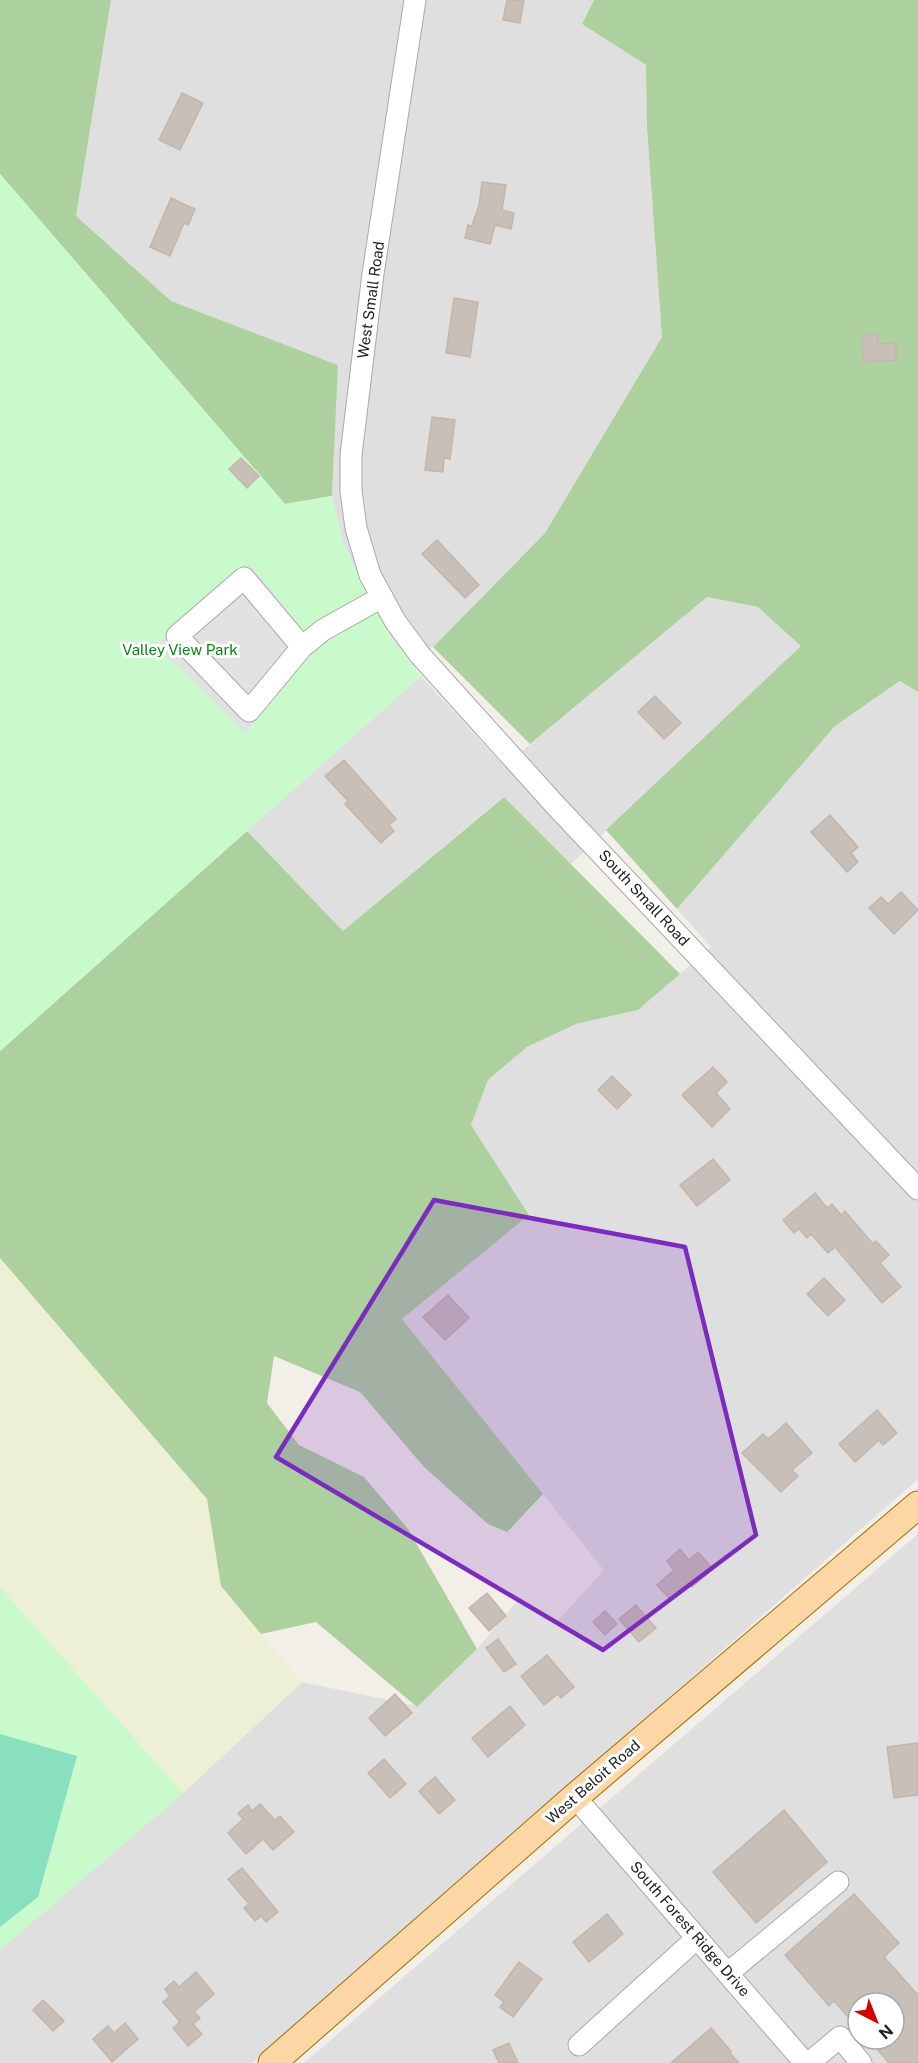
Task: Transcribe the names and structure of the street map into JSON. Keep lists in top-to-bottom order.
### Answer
{
  "streets": {
    "main road": ["West Beloit Road"],
    "street": ["West Small Road", "South Small Road", "South Forest Ridge Drive"]
  },
  "crossings": [
    ["West Small Road", "South Small Road"],
    ["West Beloit Road", "South Forest Ridge Drive"]
  ],
  "parks": ["Valley View Park"],
  "north": "bottom right"
}
